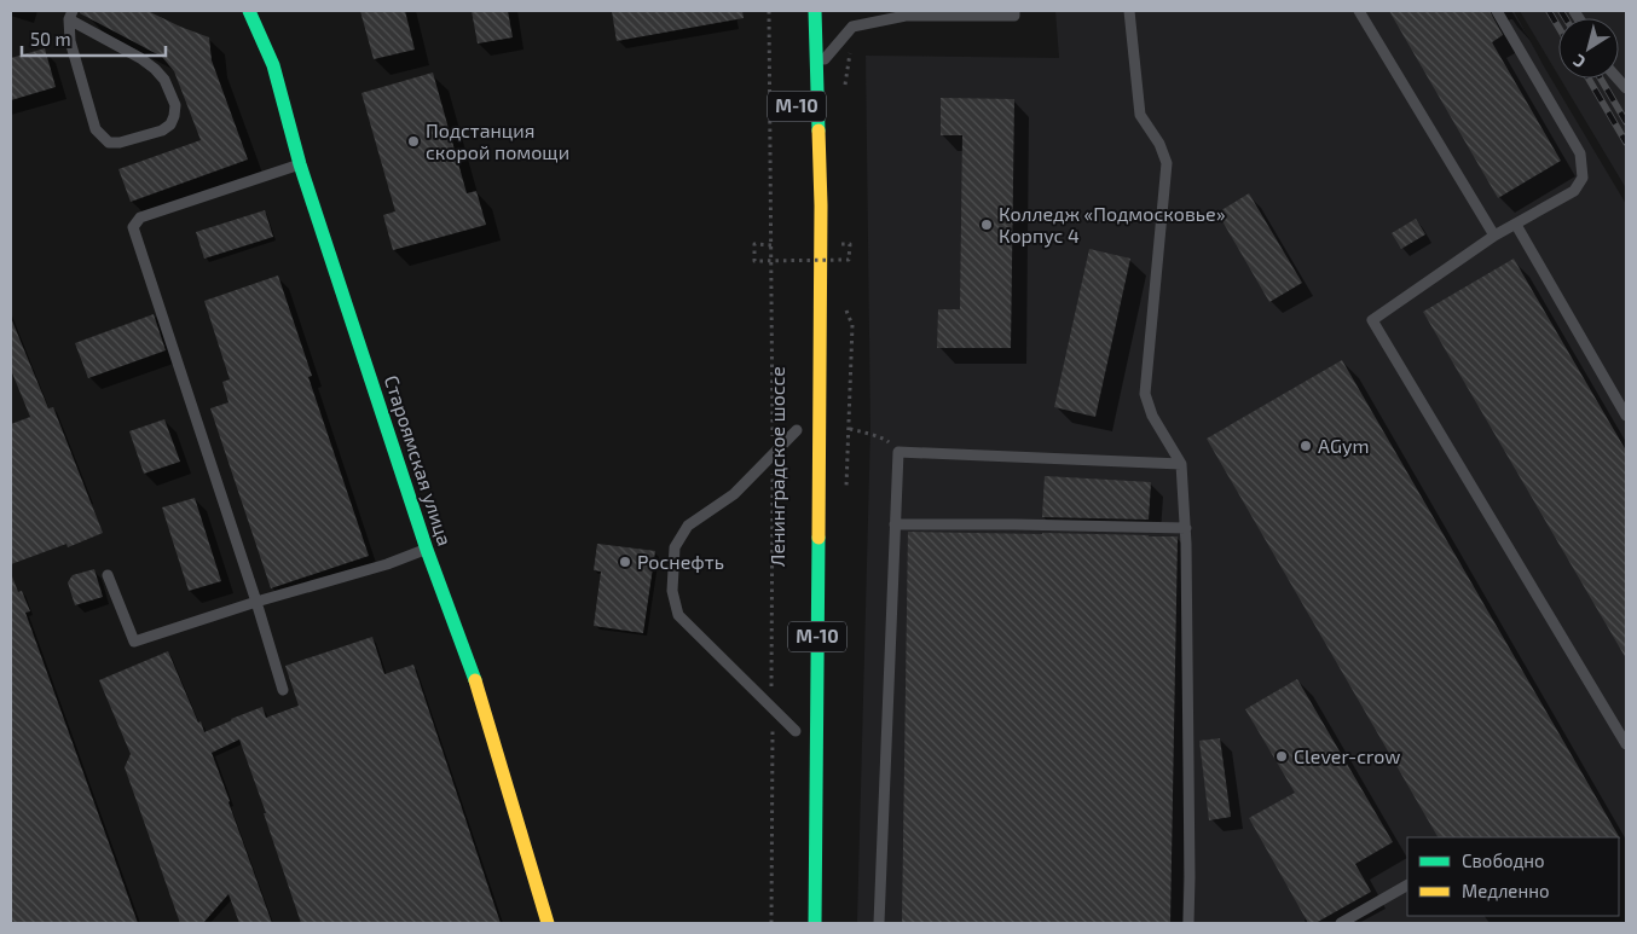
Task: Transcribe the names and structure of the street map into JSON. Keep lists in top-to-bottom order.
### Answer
{
  "streets": {
    "main road": ["М-10", "Староямская улица", "Ленинградское шоссе"]
  },
  "crossings": [
    ["М-10", "Ленинградское шоссе"]
  ],
  "places": [
    "Подстанция скорой помощи",
    "Колледж «Подмосковье» Корпус 4",
    "AGym",
    "Роснефть",
    "Clever-crow"
  ],
  "legend": ["Свободно", "Медленно"],
  "scale_bar": "50 m",
  "north": "bottom left"
}
